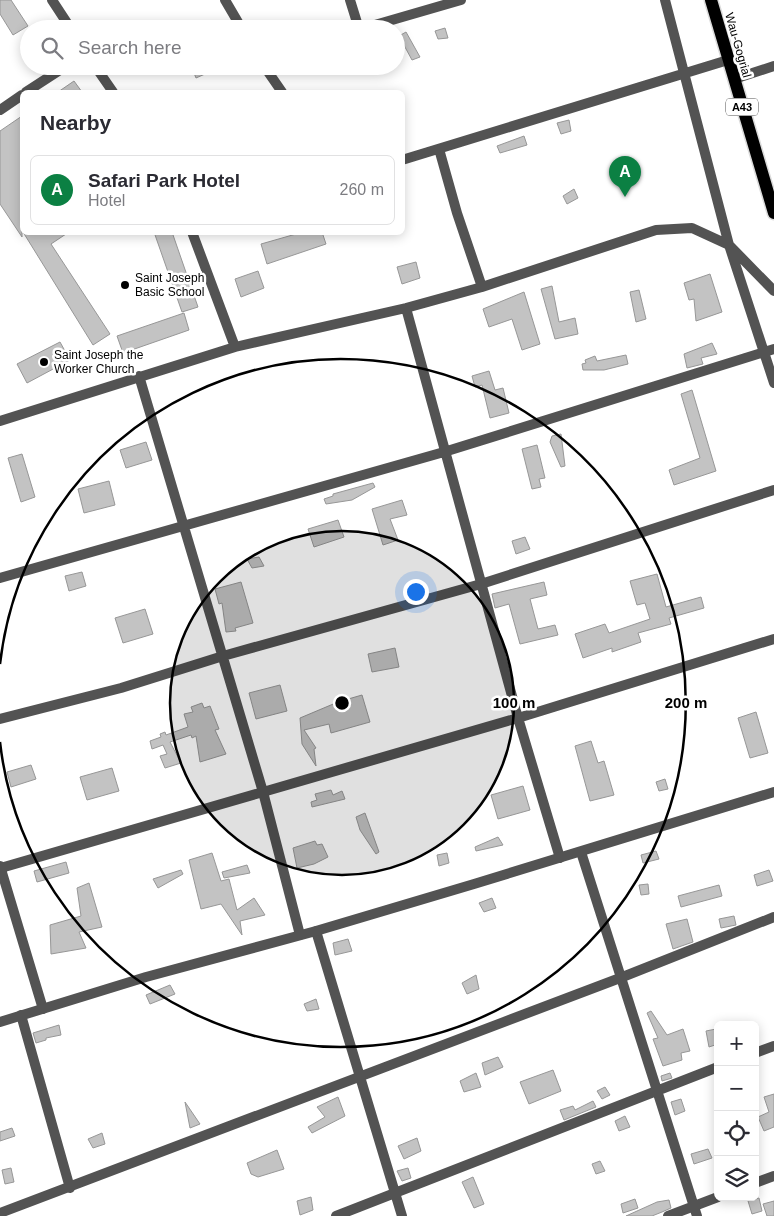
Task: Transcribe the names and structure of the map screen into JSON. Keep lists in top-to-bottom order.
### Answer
{
  "streets": {
    "main road": ["Wau-Gogrial", "A43"]
  },
  "places": ["Saint Joseph Basic School", "Saint Joseph the Worker Church"],
  "page": {
    "search": "Search here",
    "heading": "Nearby",
    "list": [
      {
        "mark": "A",
        "name": "Safari Park Hotel",
        "note": "Hotel",
        "value": "260 m"
      }
    ],
    "pins": "A",
    "map_buttons": ["+", "−"]
  },
  "rings": ["100 m", "200 m"]
}
